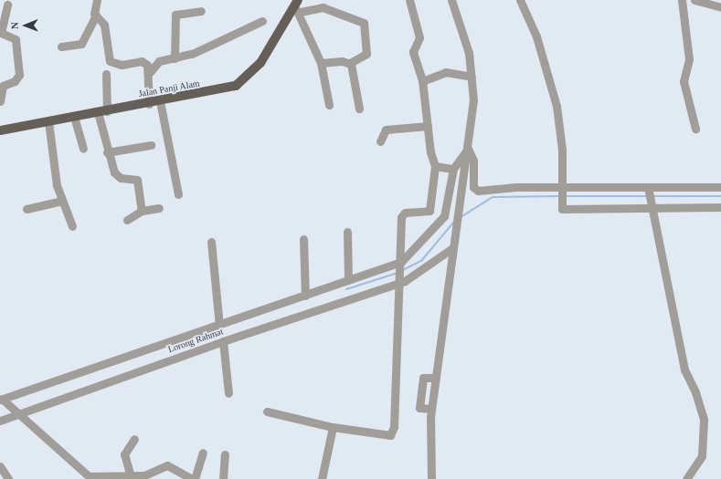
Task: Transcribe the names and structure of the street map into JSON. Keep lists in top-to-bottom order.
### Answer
{
  "streets": {
    "main road": ["Jalan Panji Alam"],
    "street": ["Lorong Rahmat"]
  },
  "north": "left"
}
